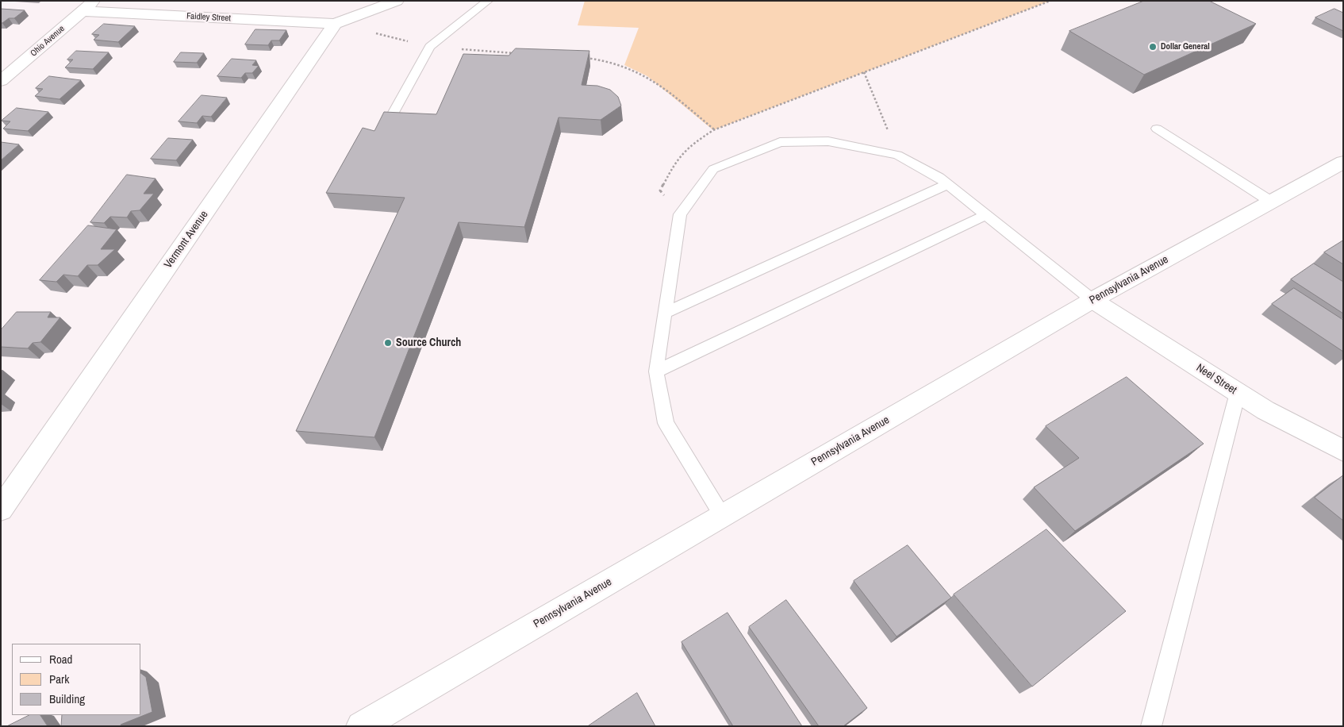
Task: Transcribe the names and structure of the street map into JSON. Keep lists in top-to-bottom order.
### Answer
{
  "streets": {
    "street": [
      "Faidley Street",
      "Ohio Avenue",
      "Vermont Avenue",
      "Pennsylvania Avenue",
      "Neel Street"
    ]
  },
  "crossings": [
    ["Faidley Street", "Ohio Avenue"],
    ["Faidley Street", "Vermont Avenue"],
    ["Pennsylvania Avenue", "Neel Street"]
  ],
  "places": ["Dollar General", "Source Church"],
  "legend": ["Road", "Park", "Building"]
}
